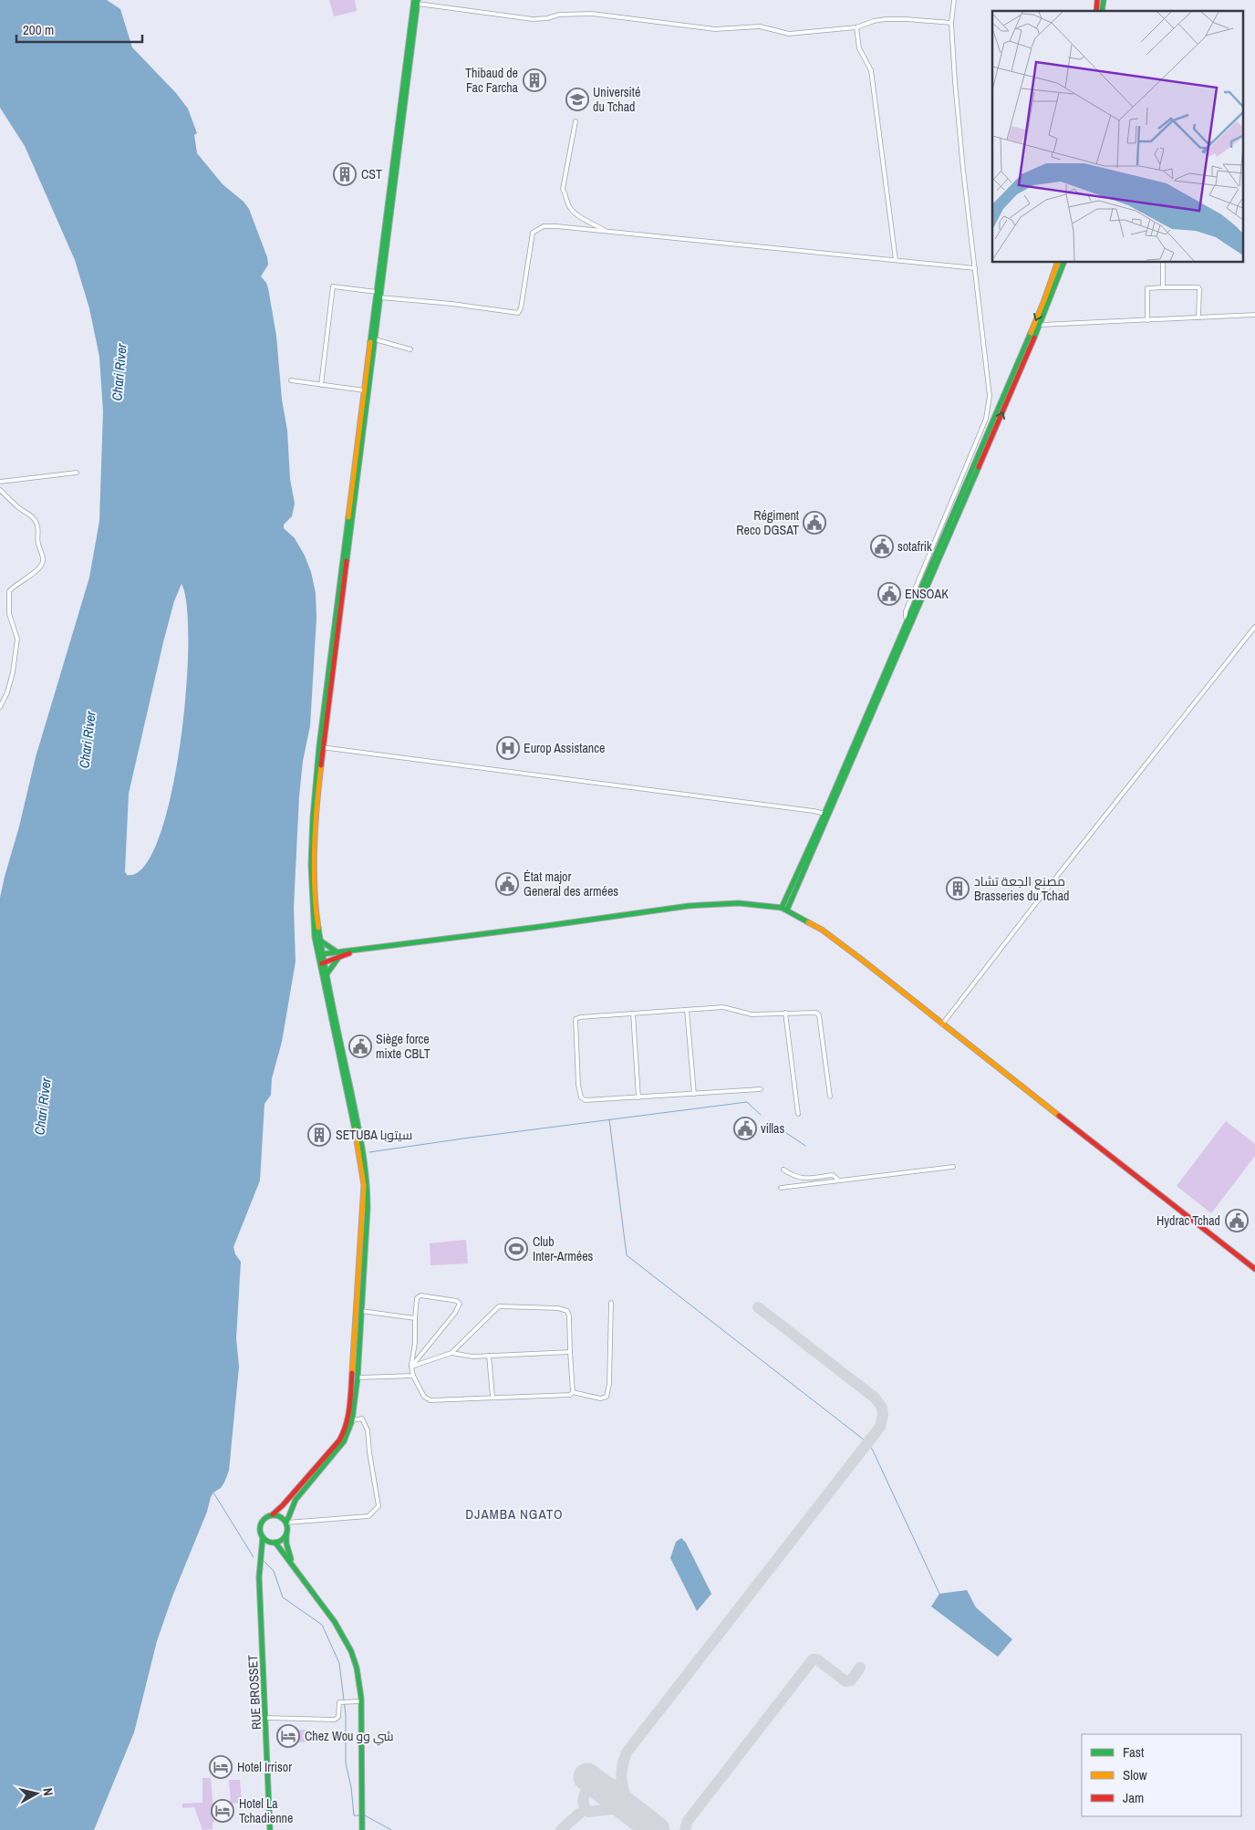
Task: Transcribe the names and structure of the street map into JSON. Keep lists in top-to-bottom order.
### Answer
{
  "streets": {
    "main road": ["RUE BROSSET"]
  },
  "districts": ["DJAMBA NGATO"],
  "water": ["Chari River"],
  "places": {
    "building": [
      "Thibaud de Fac Farcha",
      "CST",
      "مصنع الجعة تشاد Brasseries du Tchad",
      "SETUBA سيتوبا"
    ],
    "school or university": ["Université du Tchad"],
    "public building": [
      "Régiment Reco DGSAT",
      "sotafrik",
      "ENSOAK",
      "État major General des armées",
      "Siège force mixte CBLT",
      "villas",
      "Hydrac Tchad"
    ],
    "hospital": ["Europ Assistance"],
    "sports": ["Club Inter-Armées"],
    "hotel": ["Chez Wou شي وو", "Hotel Irrisor", "Hotel La Tchadienne"]
  },
  "legend": ["Fast", "Slow", "Jam"],
  "scale_bar": "200 m",
  "north": "right"
}
